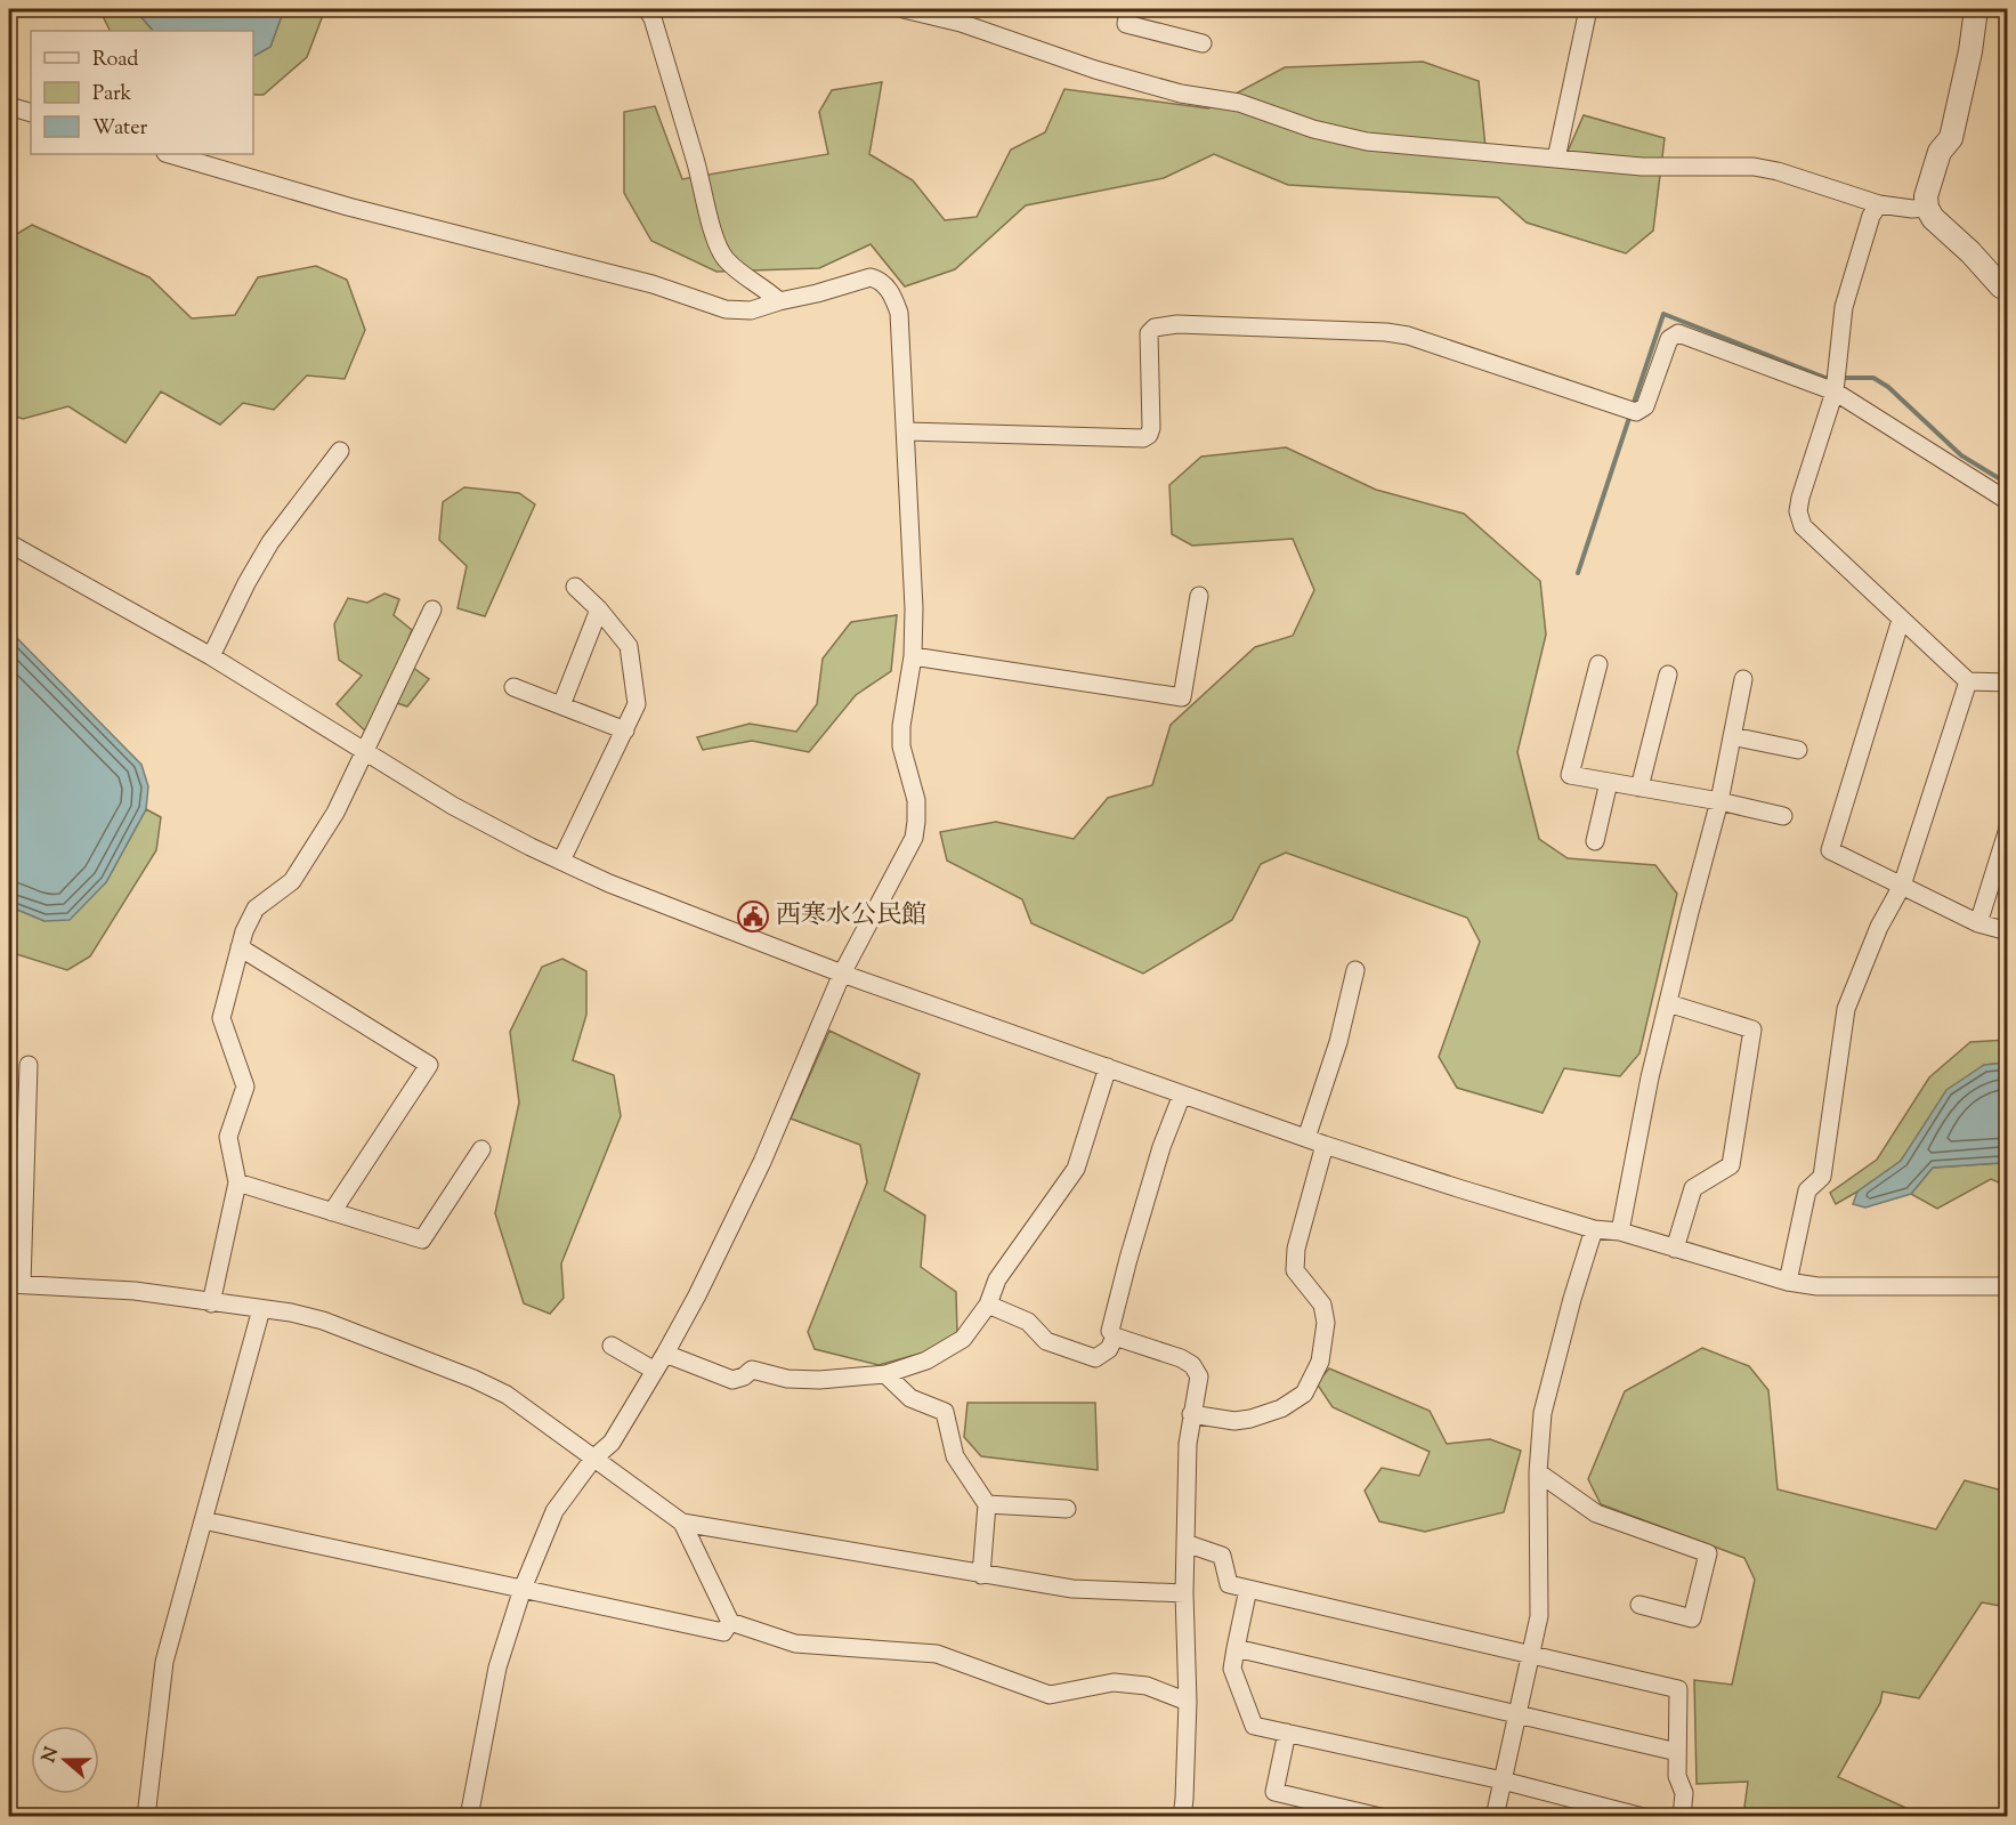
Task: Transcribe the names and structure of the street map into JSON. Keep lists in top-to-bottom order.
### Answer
{
  "places": {
    "public building": ["西寒水公民館"]
  },
  "legend": ["Road", "Park", "Water"],
  "north": "left"
}
